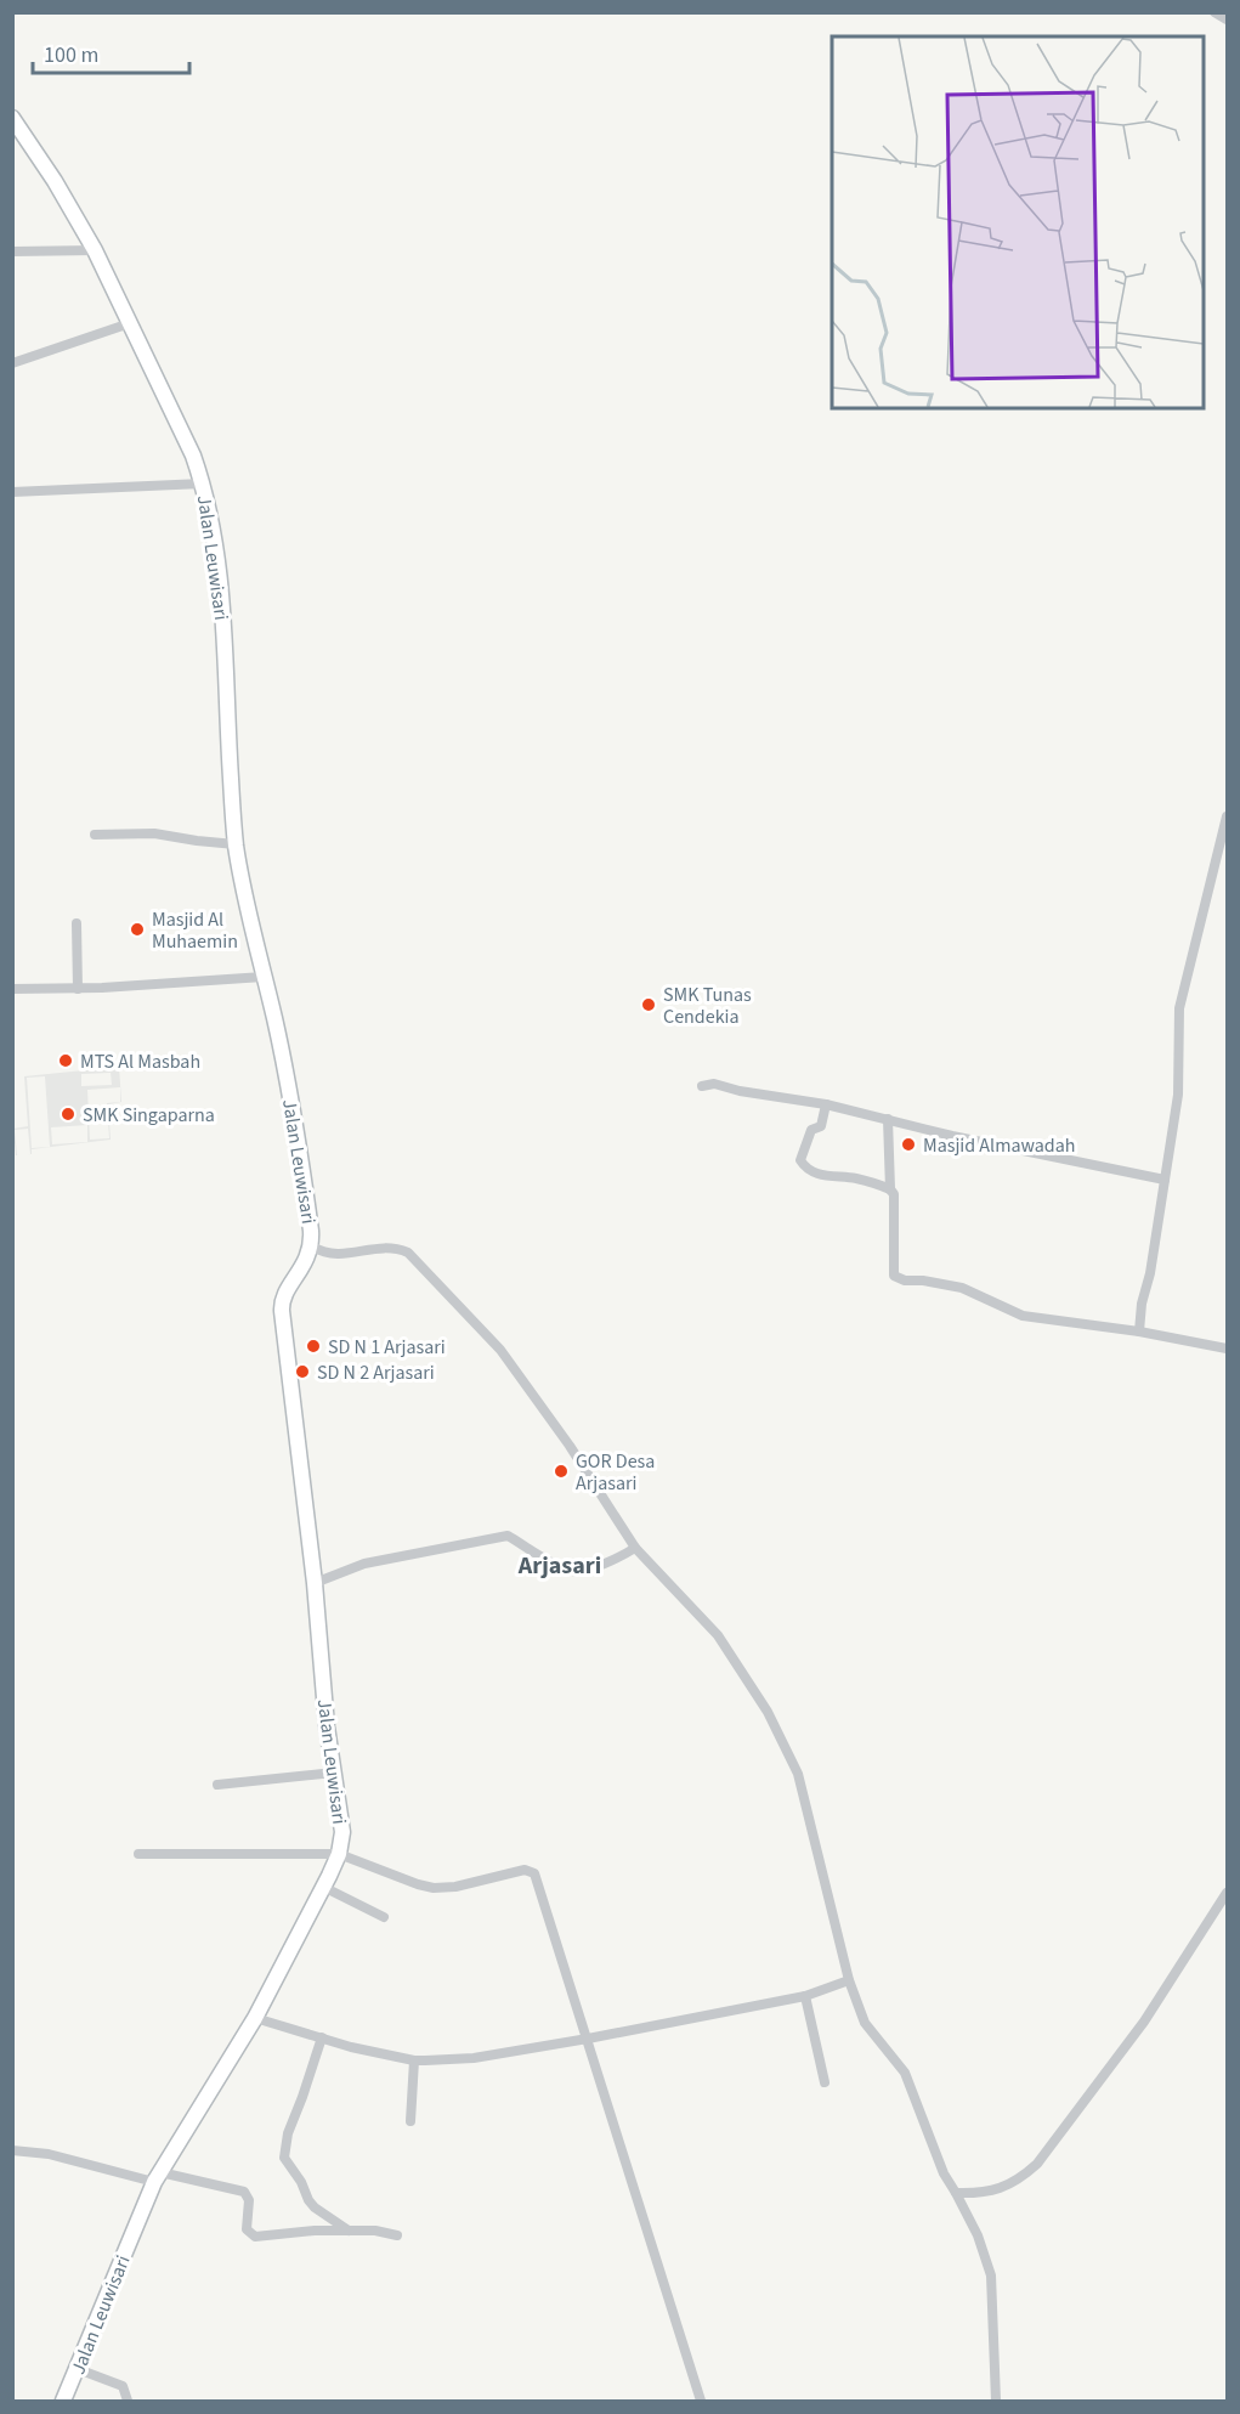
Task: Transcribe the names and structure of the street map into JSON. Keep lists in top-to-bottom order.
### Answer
{
  "streets": {
    "main road": ["Jalan Leuwisari"]
  },
  "districts": ["Arjasari"],
  "places": [
    "Masjid Al Muhaemin",
    "SMK Tunas Cendekia",
    "MTS Al Masbah",
    "SMK Singaparna",
    "Masjid Almawadah",
    "SD N 1 Arjasari",
    "SD N 2 Arjasari",
    "GOR Desa Arjasari"
  ],
  "scale_bar": "100 m"
}
